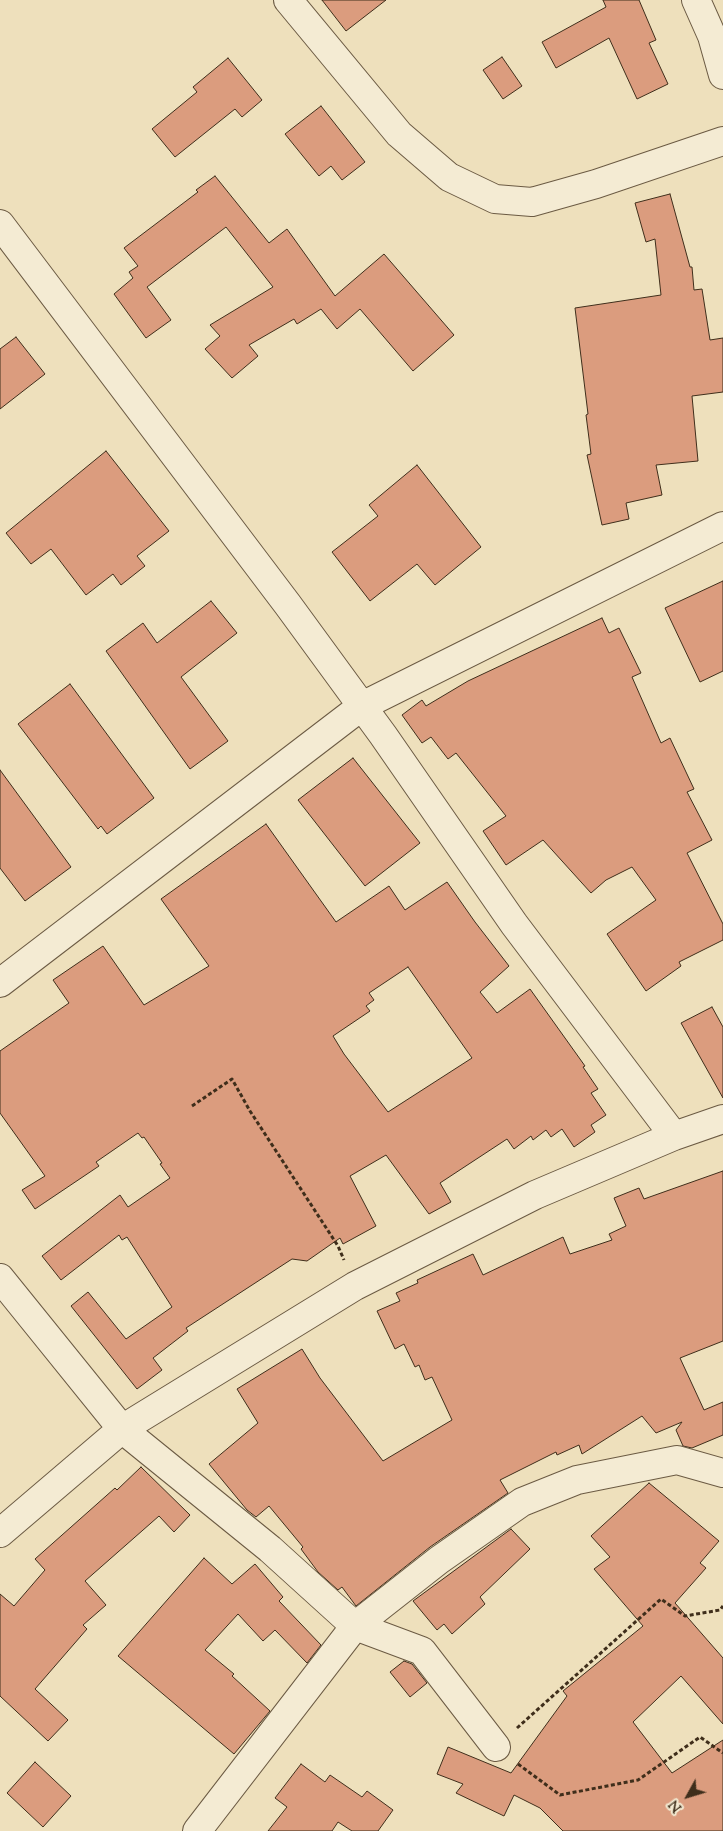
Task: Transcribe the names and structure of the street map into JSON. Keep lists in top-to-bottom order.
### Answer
{
  "north": "bottom left"
}
